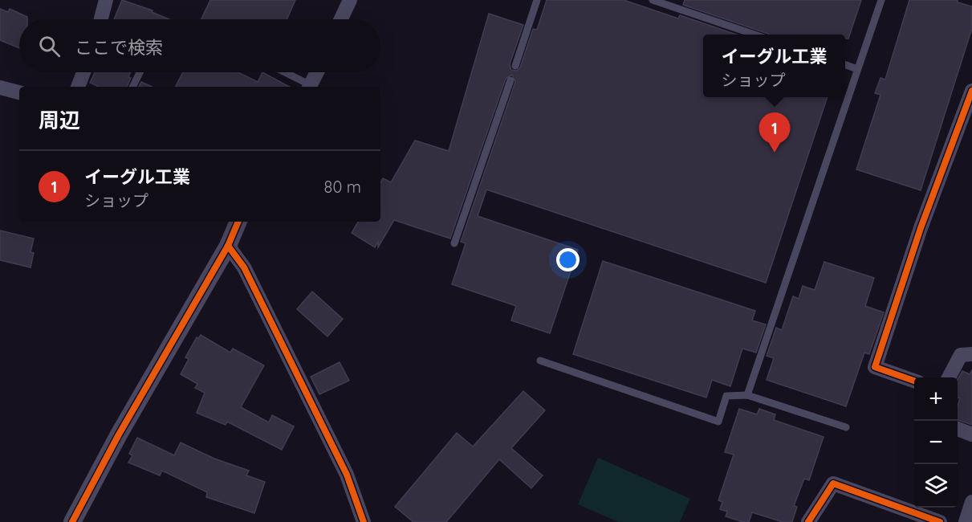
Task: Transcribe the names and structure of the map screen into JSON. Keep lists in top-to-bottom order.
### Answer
{
  "page": {
    "search": "ここで検索",
    "popup": ["イーグル工業", "ショップ"],
    "heading": "周辺",
    "pins": "1",
    "list": [
      {
        "mark": "1",
        "name": "イーグル工業",
        "note": "ショップ",
        "value": "80 m"
      }
    ],
    "map_buttons": ["+", "−"]
  }
}
